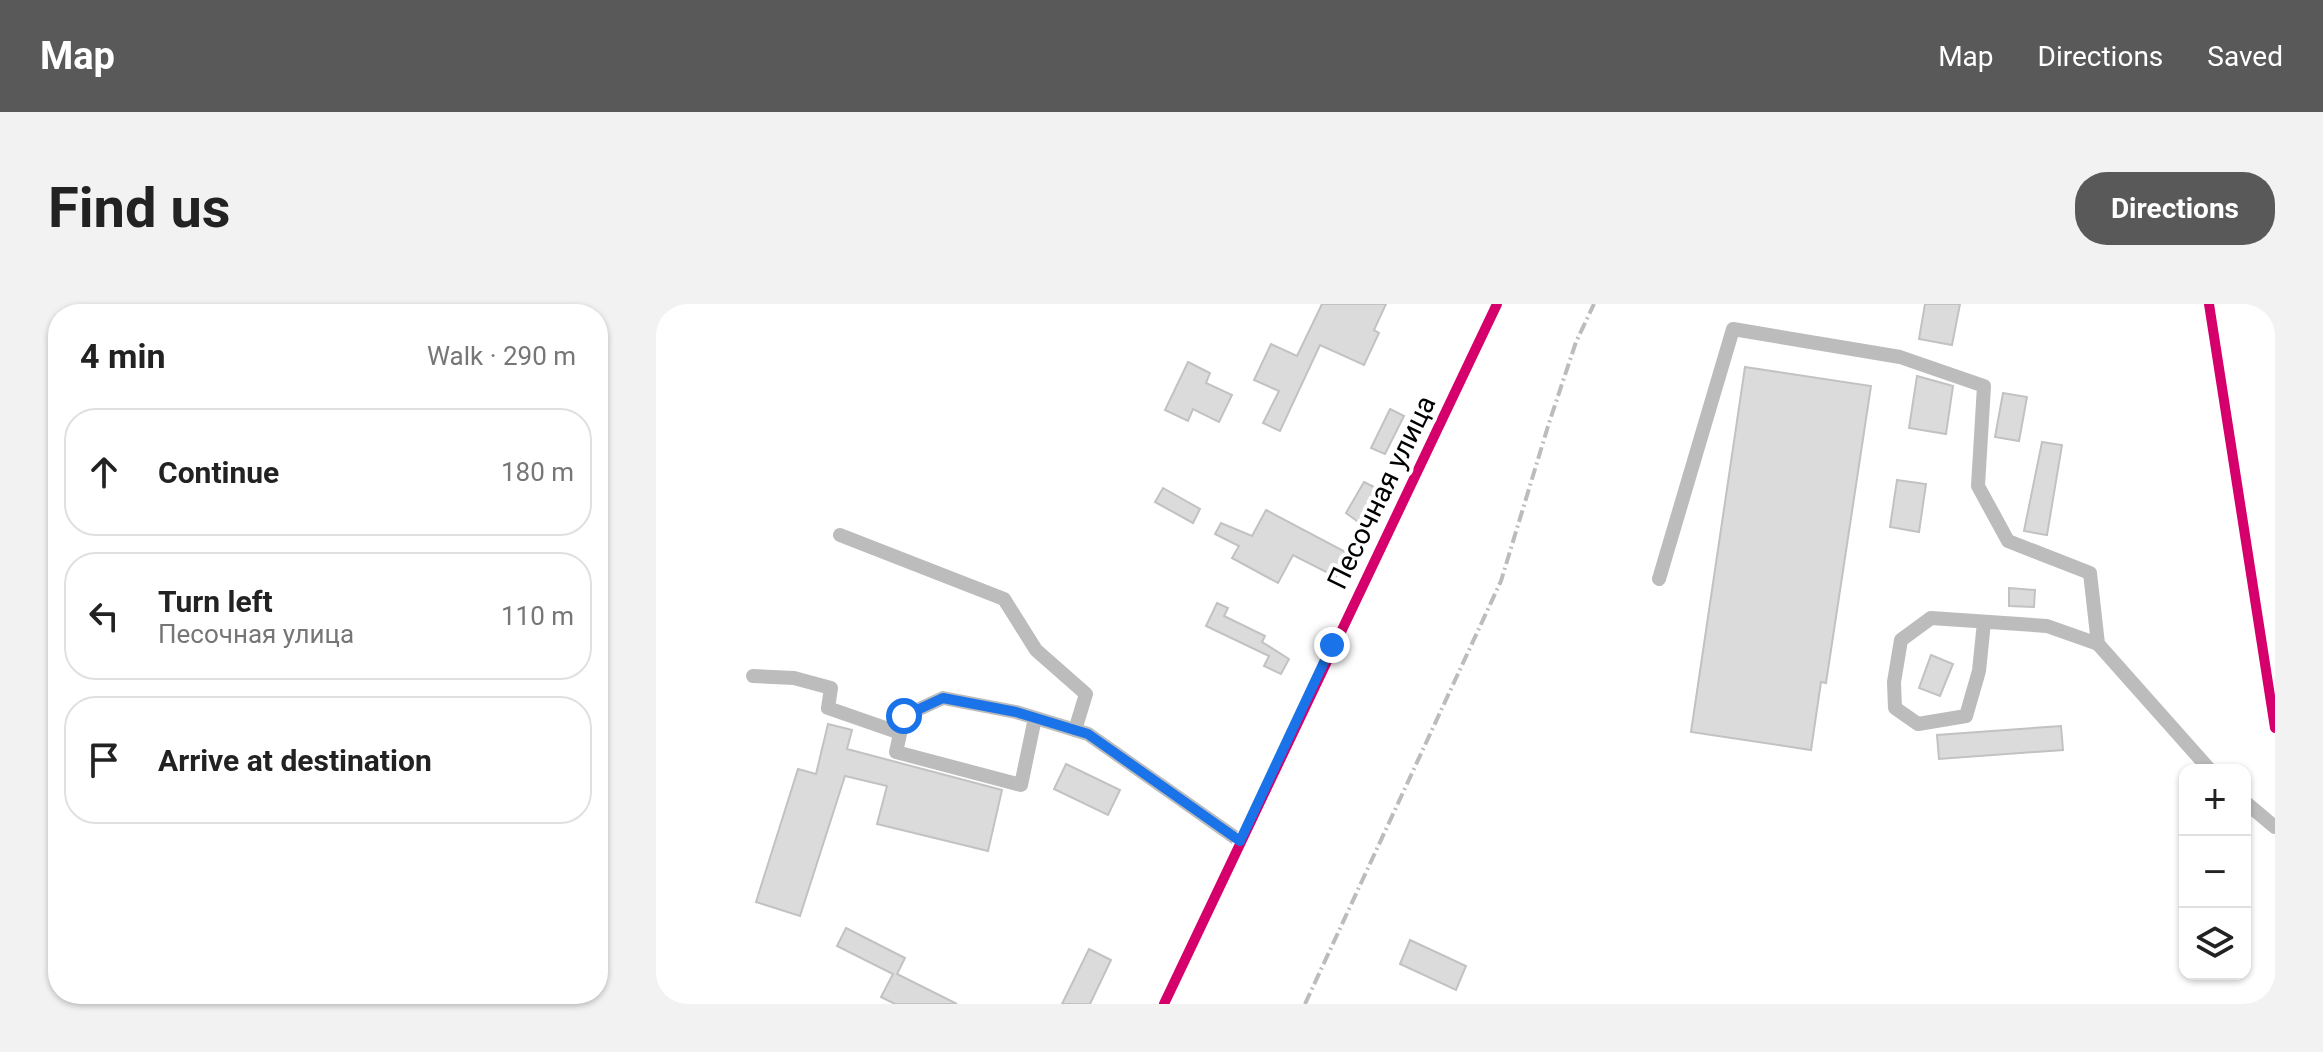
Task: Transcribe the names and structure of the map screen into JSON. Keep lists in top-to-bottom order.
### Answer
{
  "streets": {
    "street": ["Песочная улица"]
  },
  "page": {
    "header": "Map",
    "nav": ["Map", "Directions", "Saved"],
    "buttons": "Directions",
    "title": "Find us",
    "heading": ["4 min", "Walk · 290 m"],
    "list": [
      ["Continue", "180 m"],
      ["Turn left", "Песочная улица", "110 m"],
      "Arrive at destination"
    ],
    "map_buttons": ["+", "−"]
  }
}
